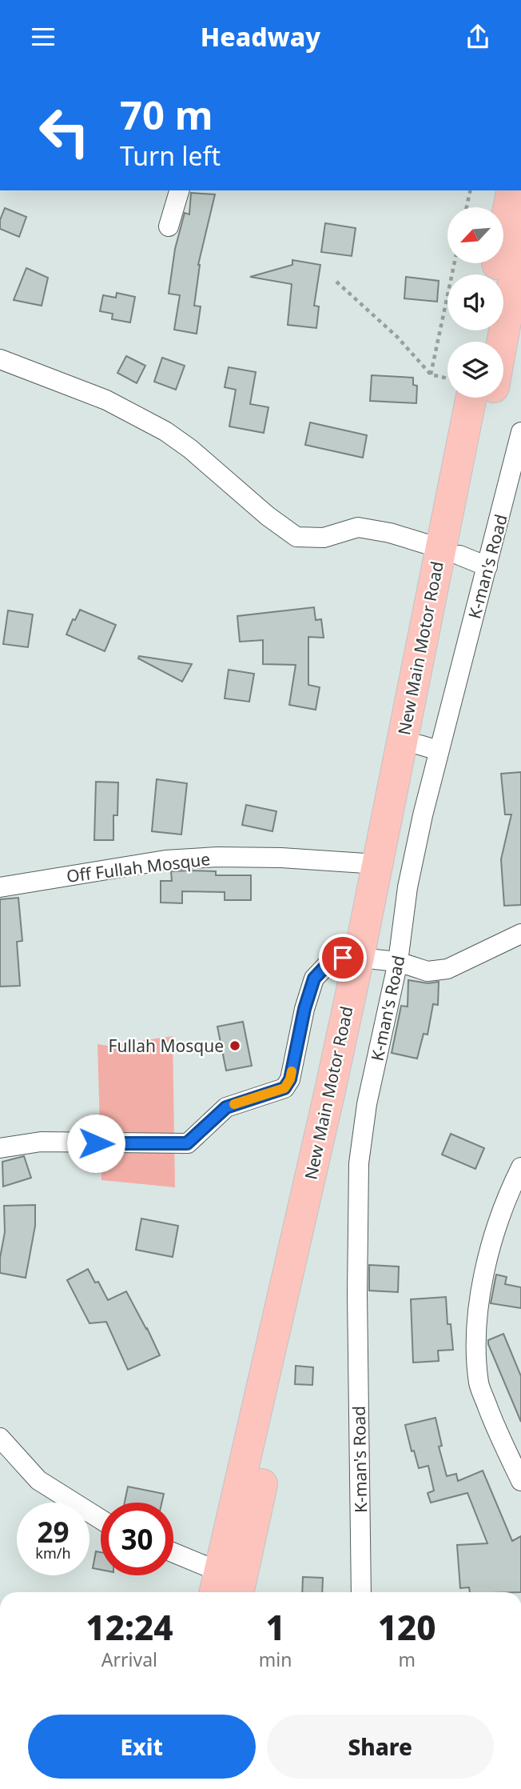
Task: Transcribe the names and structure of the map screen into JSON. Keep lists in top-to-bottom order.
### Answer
{
  "streets": {
    "highway": ["New Main Motor Road"],
    "street": ["K-man's Road", "Off Fullah Mosque"]
  },
  "crossings": [
    ["K-man's Road", "New Main Motor Road"],
    ["New Main Motor Road", "Off Fullah Mosque"]
  ],
  "places": ["Fullah Mosque"],
  "north": "bottom left",
  "page": {
    "header": "Headway",
    "turn": ["70 m", "Turn left"],
    "speed": "29 km/h",
    "limit": "30",
    "eta": [
      "12:24",
      "Arrival",
      "1",
      "min",
      "120",
      "m"
    ],
    "buttons": ["Exit", "Share"]
  }
}
